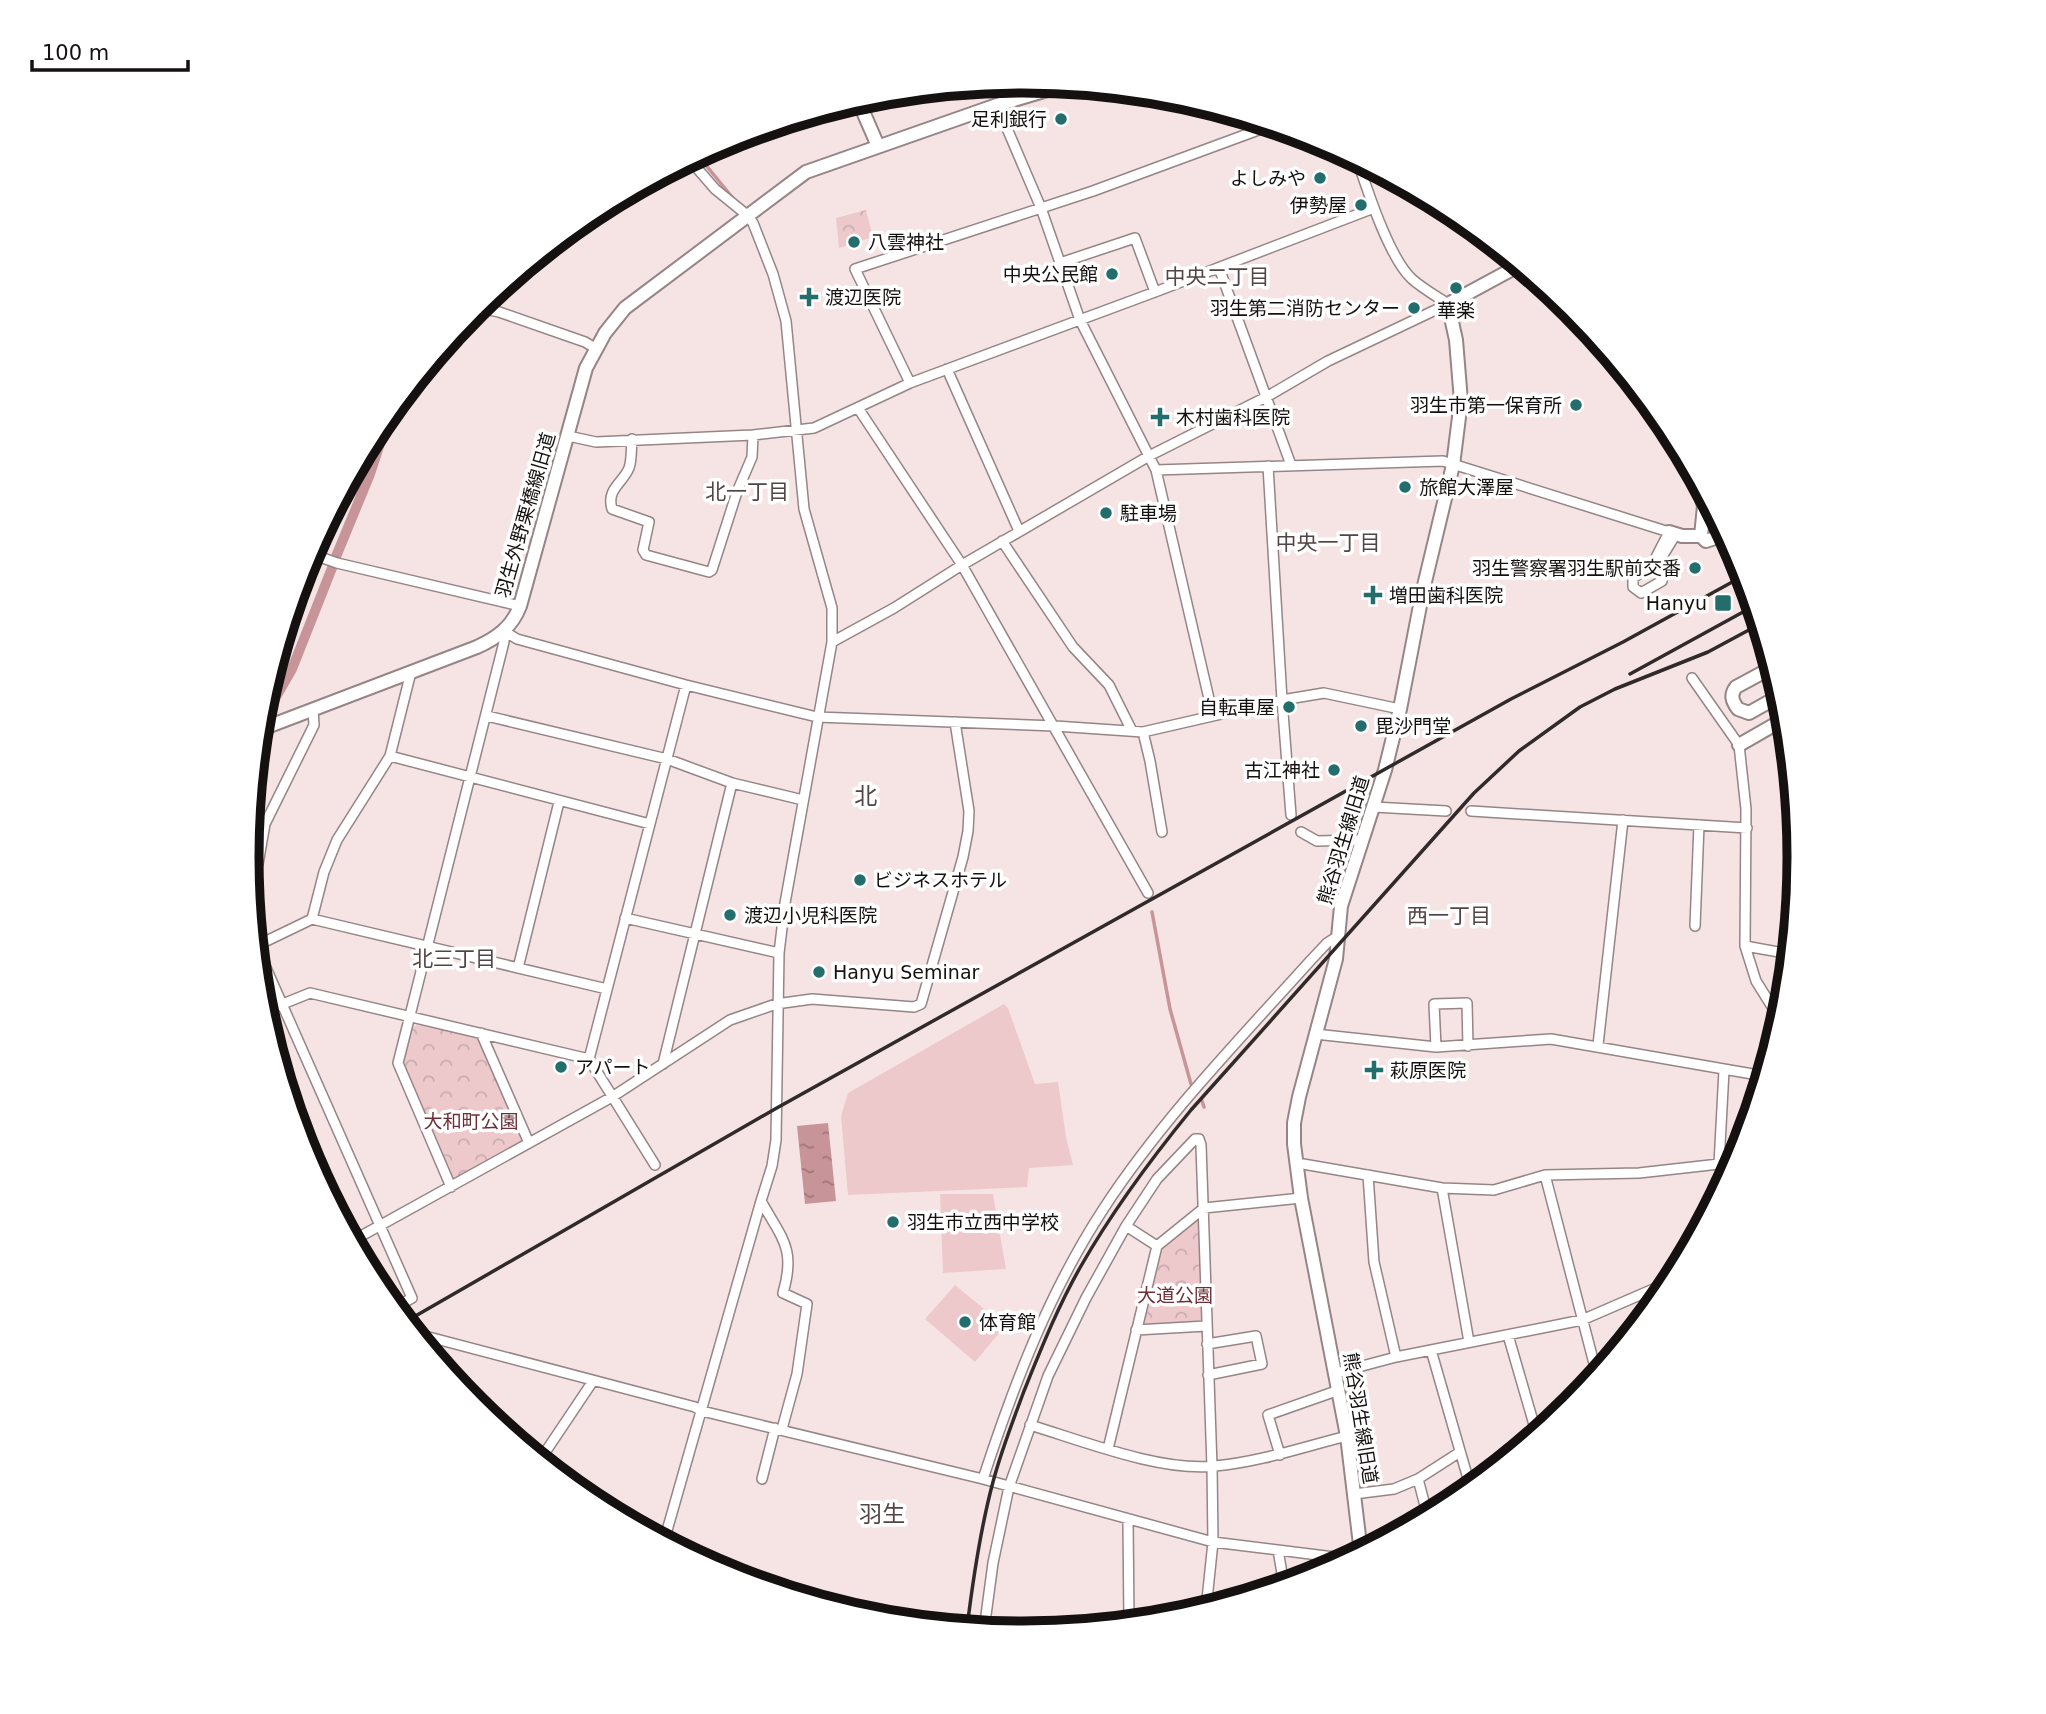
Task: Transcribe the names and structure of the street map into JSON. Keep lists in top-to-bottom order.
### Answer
{
  "streets": {
    "street": ["羽生外野栗橋線旧道", "熊谷羽生線旧道"]
  },
  "districts": [
    "中央二丁目",
    "北一丁目",
    "中央一丁目",
    "北",
    "西一丁目",
    "北三丁目",
    "羽生"
  ],
  "parks": ["大和町公園", "大道公園"],
  "places": {
    "other": [
      "足利銀行",
      "よしみや",
      "伊勢屋",
      "八雲神社",
      "中央公民館",
      "華楽",
      "羽生第二消防センター",
      "羽生市第一保育所",
      "旅館大澤屋",
      "駐車場",
      "羽生警察署羽生駅前交番",
      "自転車屋",
      "毘沙門堂",
      "古江神社",
      "ビジネスホテル",
      "渡辺小児科医院",
      "Hanyu Seminar",
      "アパート",
      "羽生市立西中学校",
      "体育館"
    ],
    "health": [
      "渡辺医院",
      "木村歯科医院",
      "増田歯科医院",
      "萩原医院"
    ],
    "transit": ["Hanyu"]
  },
  "scale_bar": "100 m"
}
